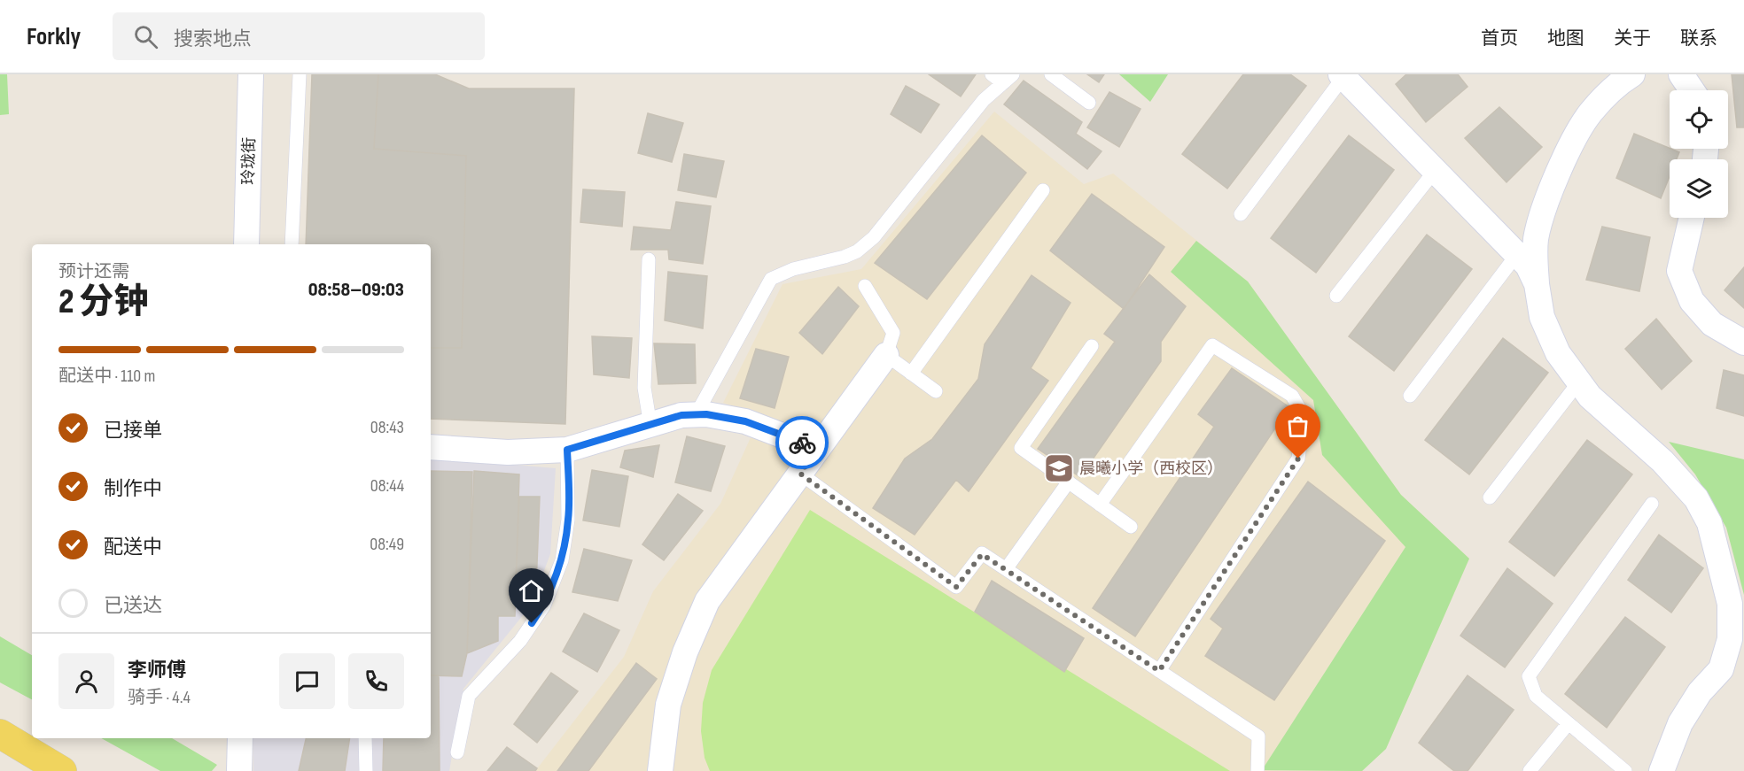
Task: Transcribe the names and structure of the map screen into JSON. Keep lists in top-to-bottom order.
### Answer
{
  "streets": {
    "street": ["玲珑街"]
  },
  "places": {
    "school or university": ["晨曦小学（西校区）"]
  },
  "page": {
    "header": "Forkly",
    "search": "搜索地点",
    "nav": [
      "首页",
      "地图",
      "关于",
      "联系"
    ],
    "heading": ["2 分钟", "预计还需", "08:58–09:03"],
    "panel": ["李师傅", "骑手 · 4.4"],
    "bar": "配送中 · 110 m",
    "list": [
      ["已接单", "08:43"],
      ["制作中", "08:44"],
      ["配送中", "08:49"],
      "已送达"
    ]
  }
}
